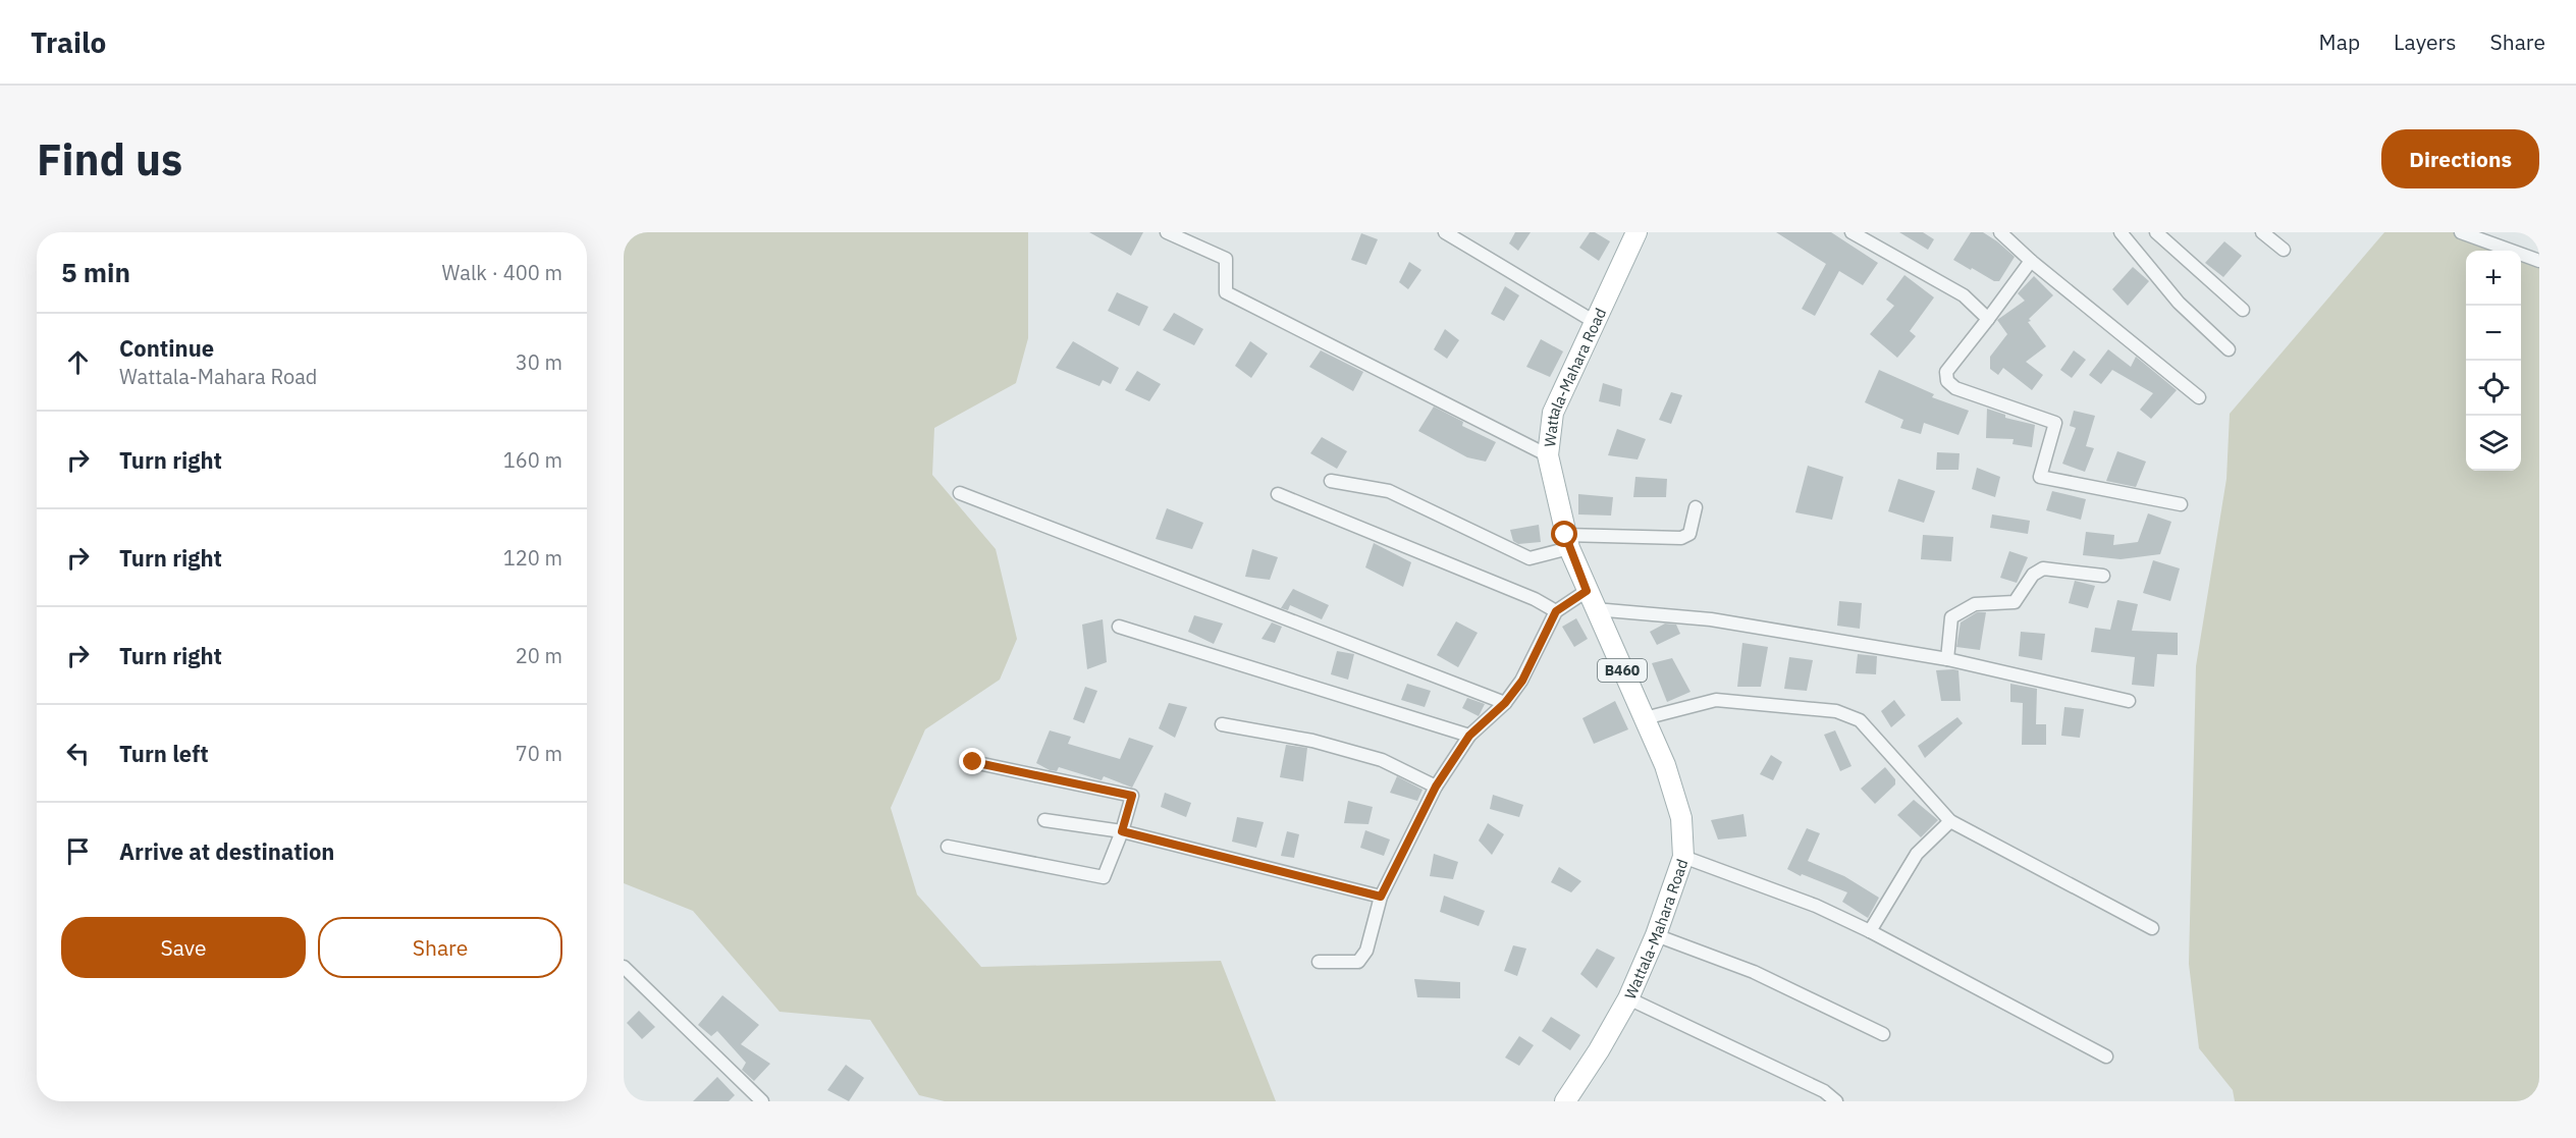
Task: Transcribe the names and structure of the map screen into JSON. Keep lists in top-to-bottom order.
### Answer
{
  "streets": {
    "main road": ["Wattala-Mahara Road", "B460"]
  },
  "page": {
    "header": "Trailo",
    "nav": ["Map", "Layers", "Share"],
    "buttons": [
      "Directions",
      ["Save", "Share"]
    ],
    "title": "Find us",
    "heading": ["5 min", "Walk · 400 m"],
    "map_buttons": ["+", "−"],
    "list": [
      ["Continue", "Wattala-Mahara Road", "30 m"],
      ["Turn right", "160 m"],
      ["Turn right", "120 m"],
      ["Turn right", "20 m"],
      ["Turn left", "70 m"],
      "Arrive at destination"
    ]
  }
}
